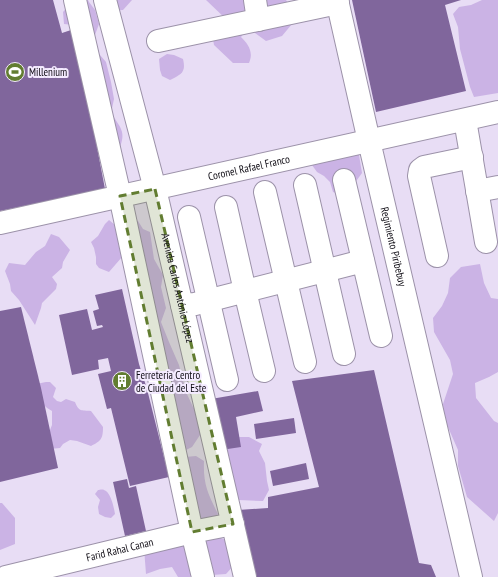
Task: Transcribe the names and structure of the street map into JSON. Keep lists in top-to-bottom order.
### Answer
{
  "streets": {
    "street": [
      "Coronel Rafael Franco",
      "Regimiento Piribebuy",
      "Avenida Carlos António López",
      "Farid Rahal Canan"
    ]
  },
  "crossings": [
    ["Coronel Rafael Franco", "Regimiento Piribebuy"],
    ["Coronel Rafael Franco", "Avenida Carlos António López"],
    ["Avenida Carlos António López", "Farid Rahal Canan"]
  ],
  "places": {
    "sports": ["Millenium"],
    "building": ["Ferretería Centro de Ciudad del Este"]
  }
}
